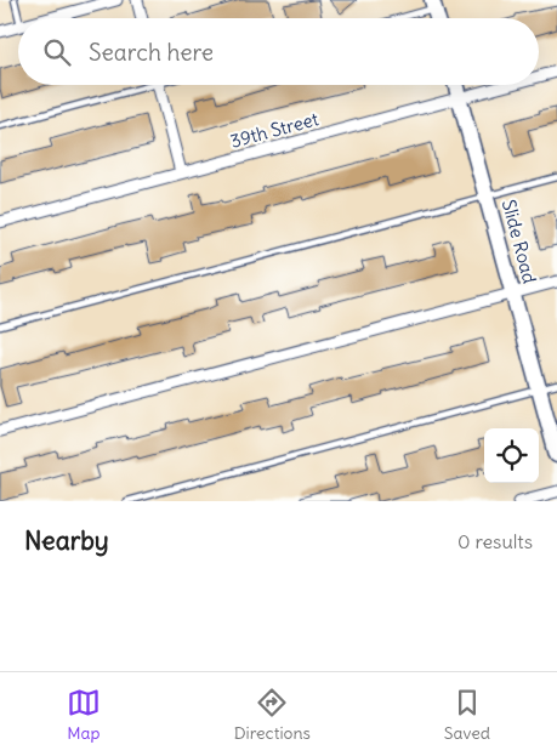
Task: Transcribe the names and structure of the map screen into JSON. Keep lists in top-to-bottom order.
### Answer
{
  "streets": {
    "main road": ["Slide Road"],
    "street": ["39th Street"]
  },
  "crossings": [
    ["39th Street", "Slide Road"]
  ],
  "page": {
    "search": "Search here",
    "heading": ["Nearby", "0 results"],
    "nav": ["Map", "Directions", "Saved"]
  }
}
